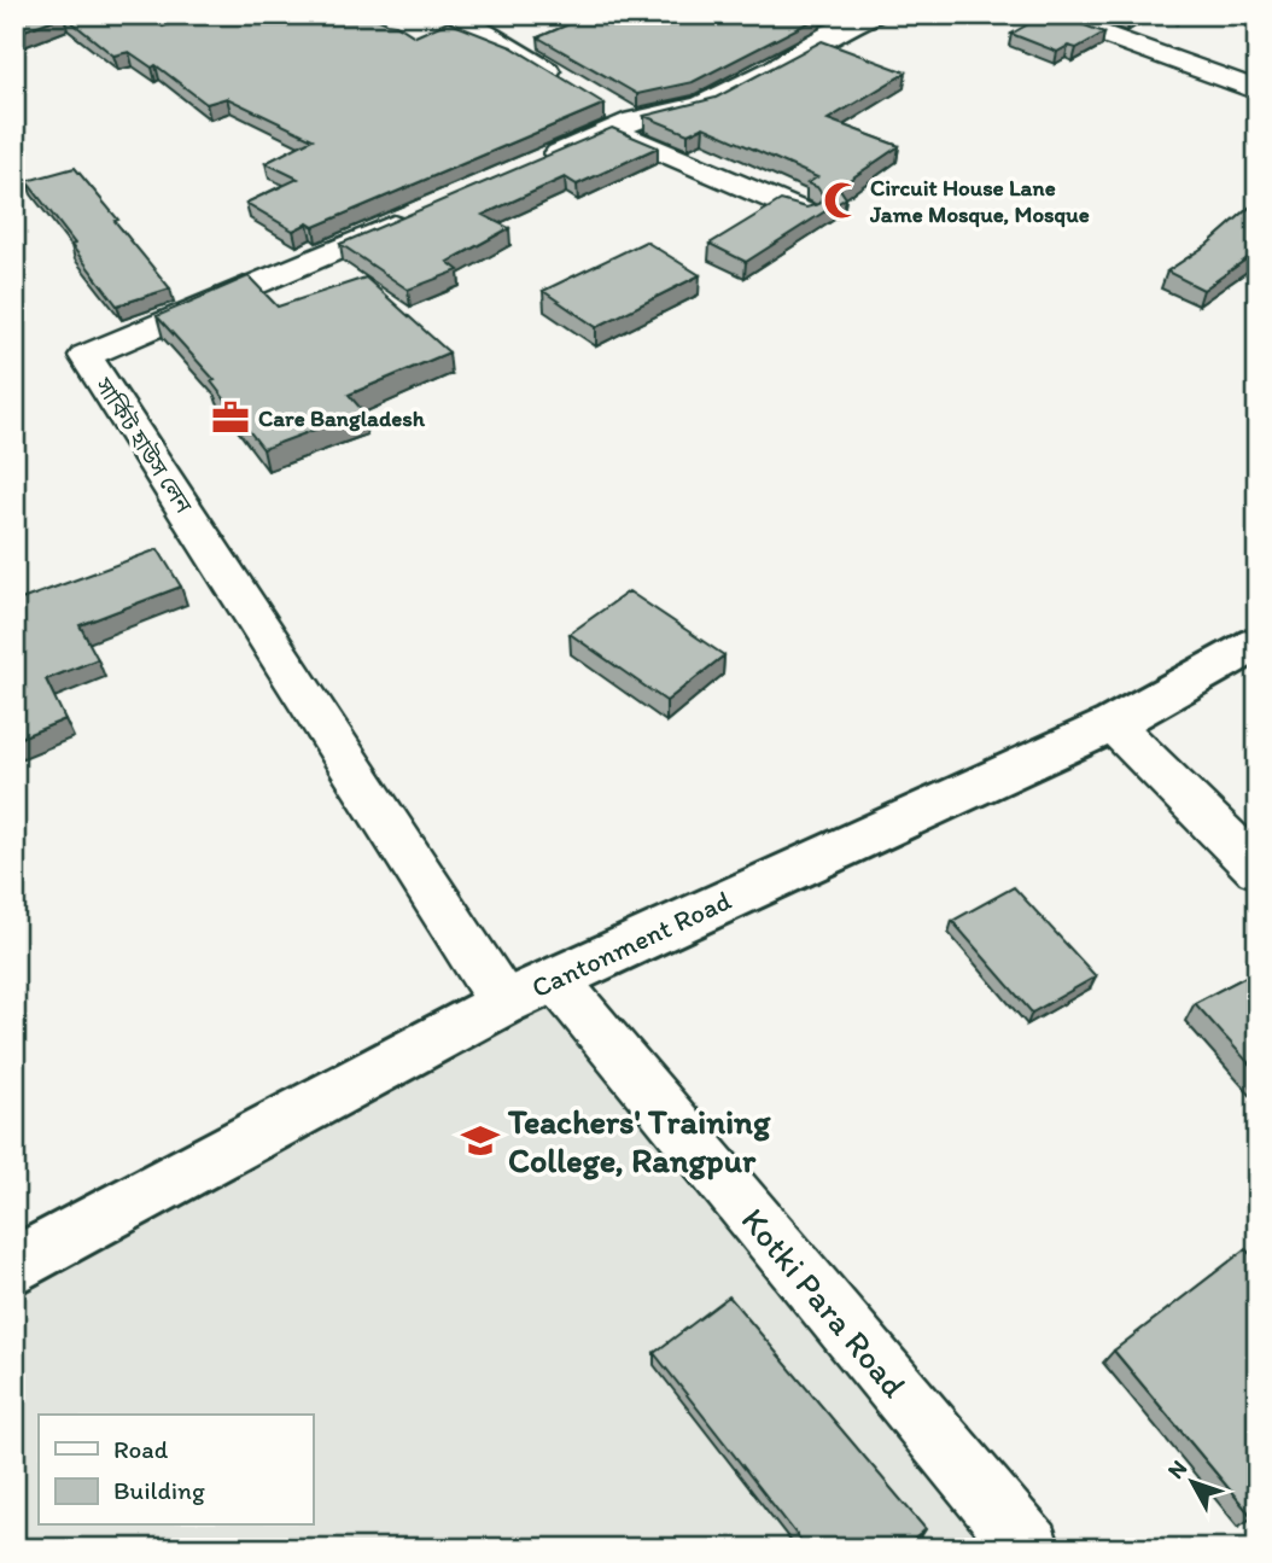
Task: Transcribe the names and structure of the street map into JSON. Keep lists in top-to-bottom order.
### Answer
{
  "streets": {
    "main road": ["Cantonment Road"],
    "street": ["সার্কিট হাউস লেন", "Kotki Para Road"]
  },
  "crossings": [
    ["সার্কিট হাউস লেন", "Cantonment Road"],
    ["Cantonment Road", "Kotki Para Road"]
  ],
  "places": {
    "mosque": ["Circuit House Lane Jame Mosque, Mosque"],
    "office": ["Care Bangladesh"],
    "school or university": ["Teachers' Training College, Rangpur"]
  },
  "legend": ["Road", "Building"],
  "north": "top left"
}
